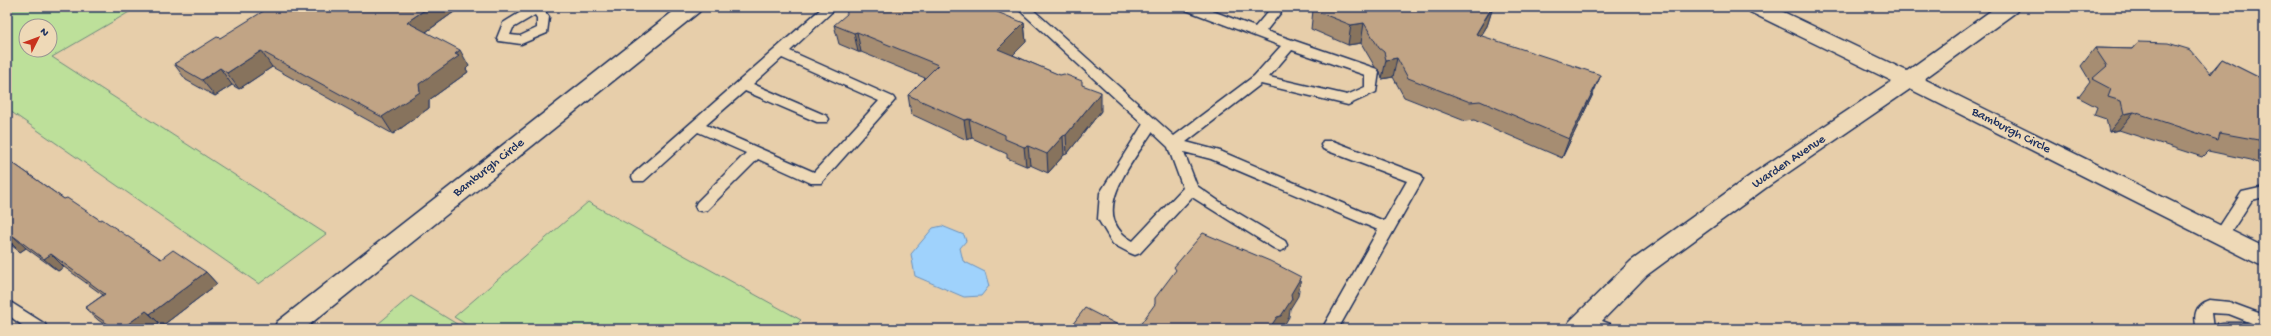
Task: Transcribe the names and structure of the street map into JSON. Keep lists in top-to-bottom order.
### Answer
{
  "streets": {
    "street": ["Bamburgh Circle", "Warden Avenue"]
  },
  "crossings": [
    ["Bamburgh Circle", "Warden Avenue"]
  ],
  "north": "top right"
}
